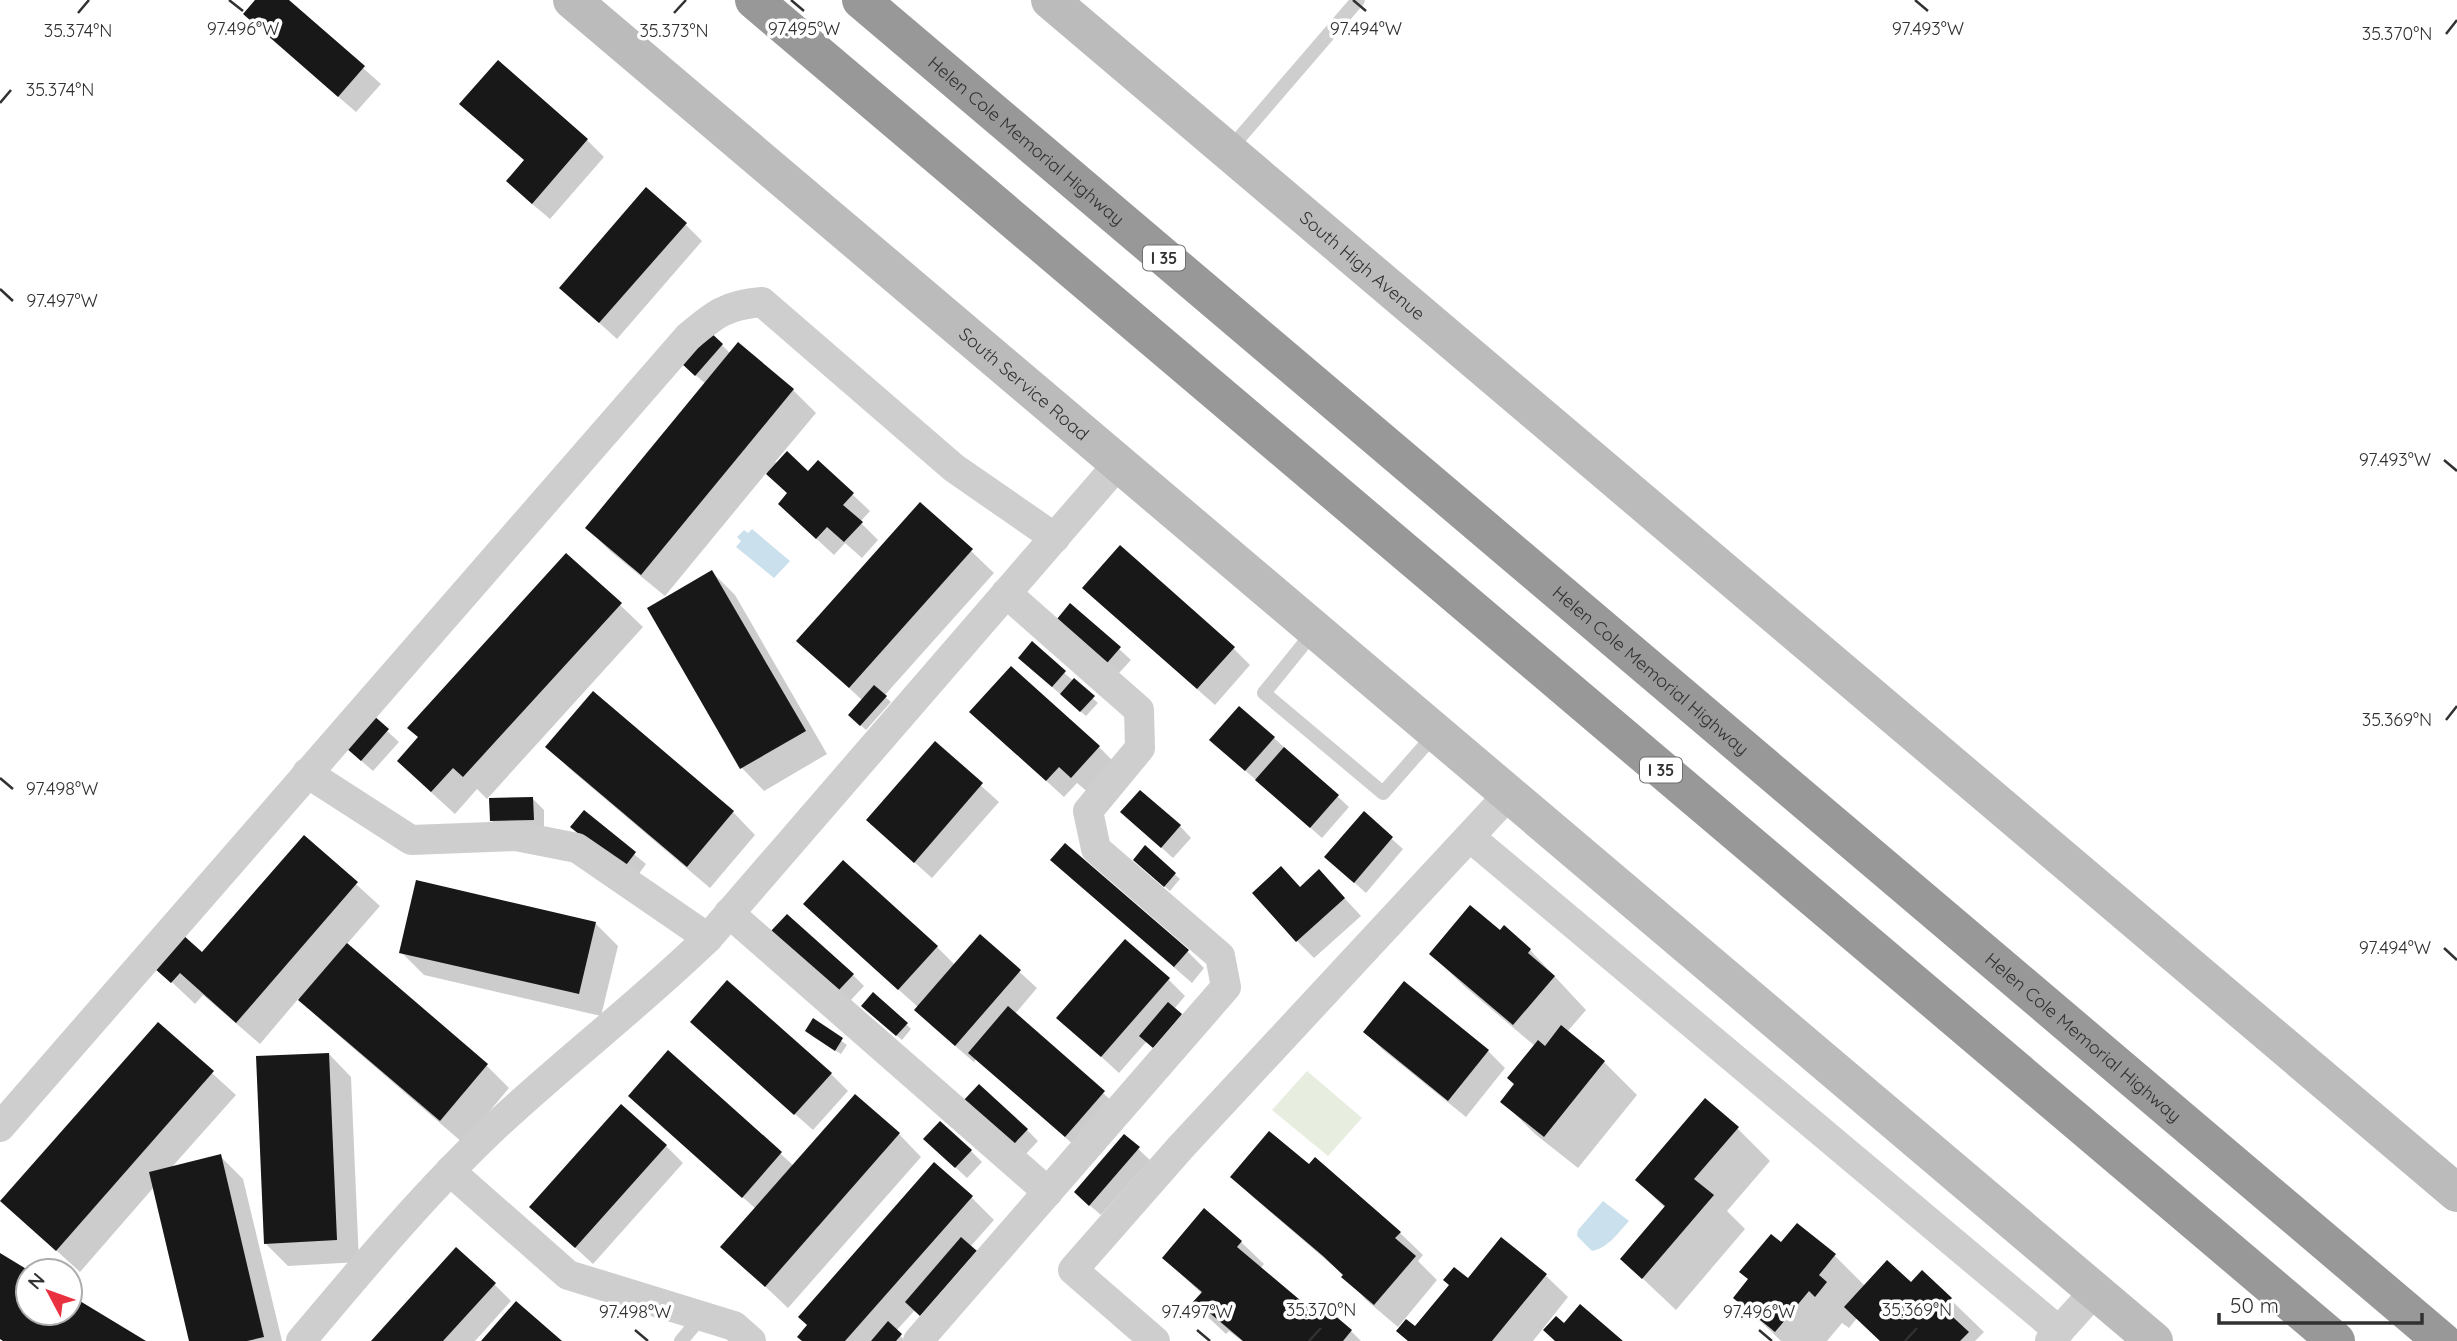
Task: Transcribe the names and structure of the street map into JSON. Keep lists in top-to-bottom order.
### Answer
{
  "streets": {
    "highway": ["Helen Cole Memorial Highway", "I 35"],
    "main road": ["South High Avenue", "South Service Road"]
  },
  "scale_bar": "50 m",
  "north": "top left",
  "coordinates": [
    "97.496°W",
    "97.495°W",
    "97.494°W",
    "97.493°W",
    "35.374°N",
    "35.373°N",
    "35.370°N",
    "97.497°W",
    "35.369°N",
    "97.498°W"
  ]
}
